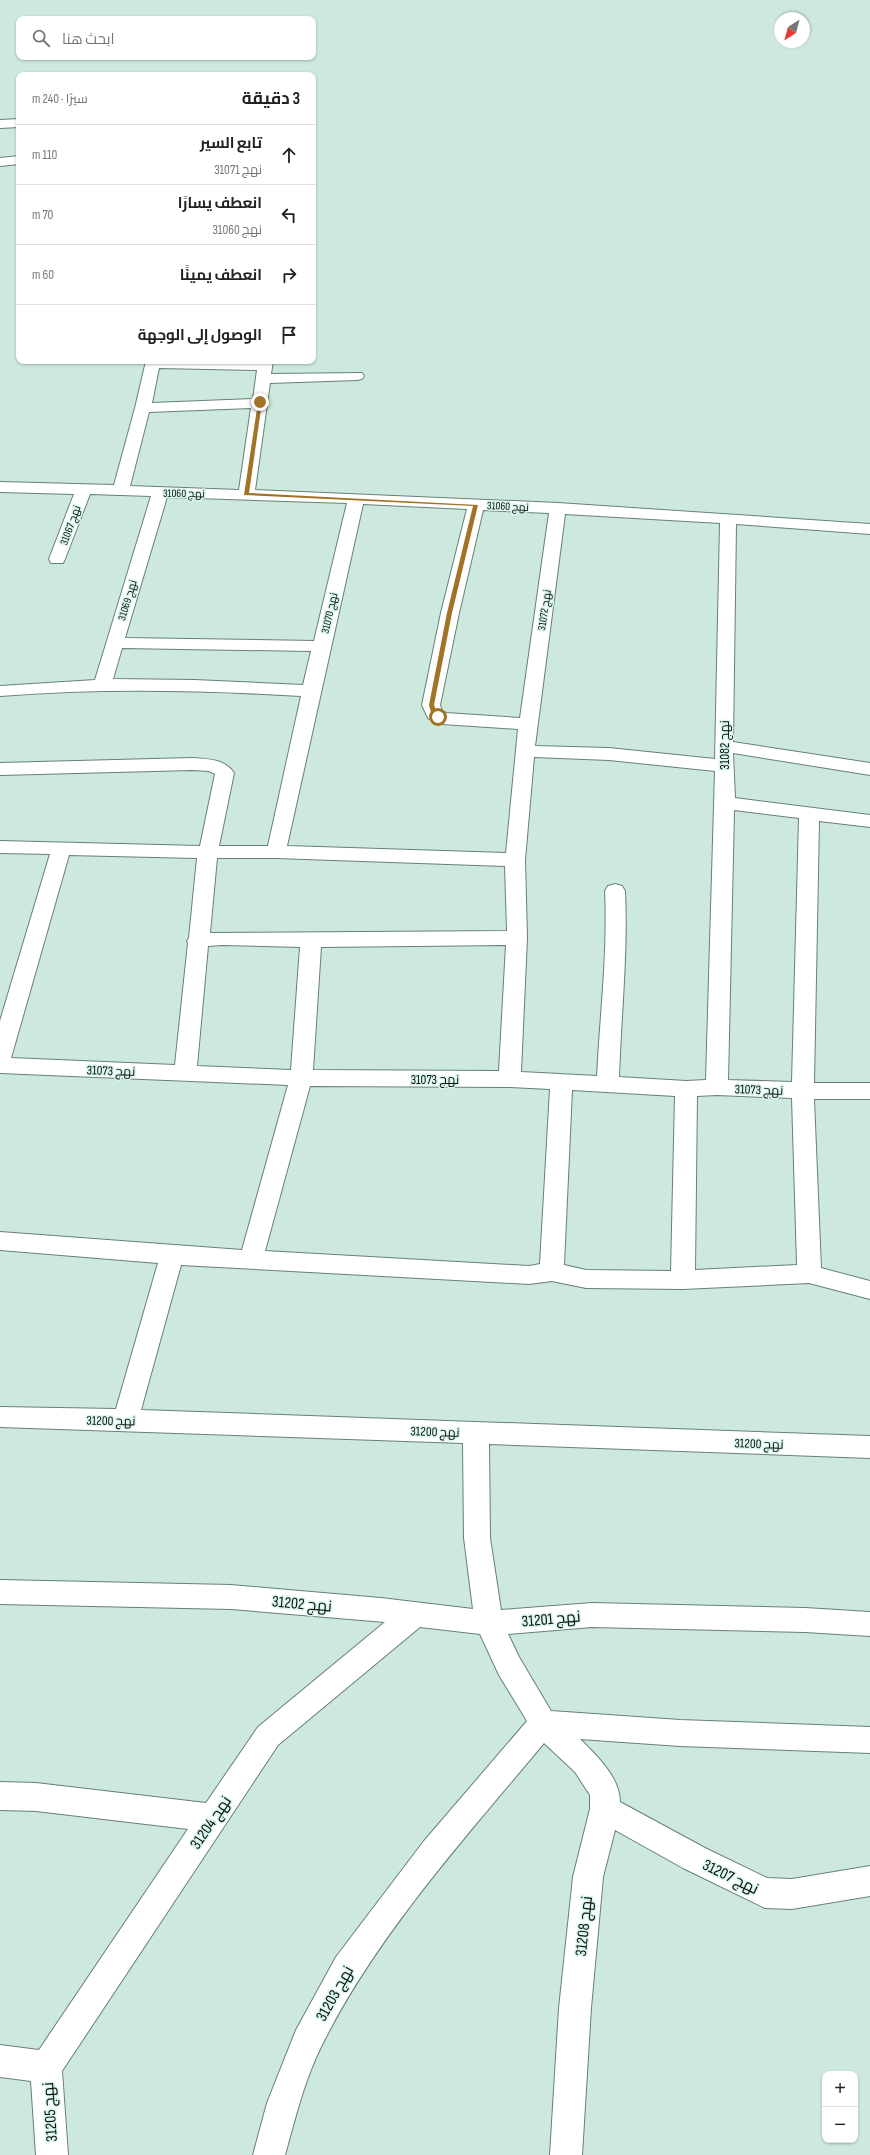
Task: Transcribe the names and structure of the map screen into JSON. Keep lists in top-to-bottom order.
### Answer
{
  "streets": {
    "street": [
      "نهج 31060",
      "نهج 31067",
      "نهج 31069",
      "نهج 31072",
      "نهج 31070",
      "نهج 31082",
      "نهج 31073",
      "نهج 31200",
      "نهج 31202",
      "نهج 31201",
      "نهج 31204",
      "نهج 31207",
      "نهج 31208",
      "نهج 31203",
      "نهج 31205"
    ]
  },
  "crossings": [
    ["نهج 31060", "نهج 31067"],
    ["نهج 31060", "نهج 31069"],
    ["نهج 31060", "نهج 31072"],
    ["نهج 31060", "نهج 31070"],
    ["نهج 31060", "نهج 31082"],
    ["نهج 31072", "نهج 31073"],
    ["نهج 31082", "نهج 31073"],
    ["نهج 31202", "نهج 31201"],
    ["نهج 31202", "نهج 31204"],
    ["نهج 31204", "نهج 31205"],
    ["نهج 31207", "نهج 31208"],
    ["نهج 31208", "نهج 31203"]
  ],
  "north": "bottom left",
  "page": {
    "search": "ابحث هنا",
    "heading": ["3 دقيقة", "سيرًا · 240 m"],
    "list": [
      ["تابع السير", "نهج 31071", "110 m"],
      ["انعطف يسارًا", "نهج 31060", "70 m"],
      ["انعطف يمينًا", "60 m"],
      "الوصول إلى الوجهة"
    ],
    "map_buttons": ["+", "−"]
  }
}
